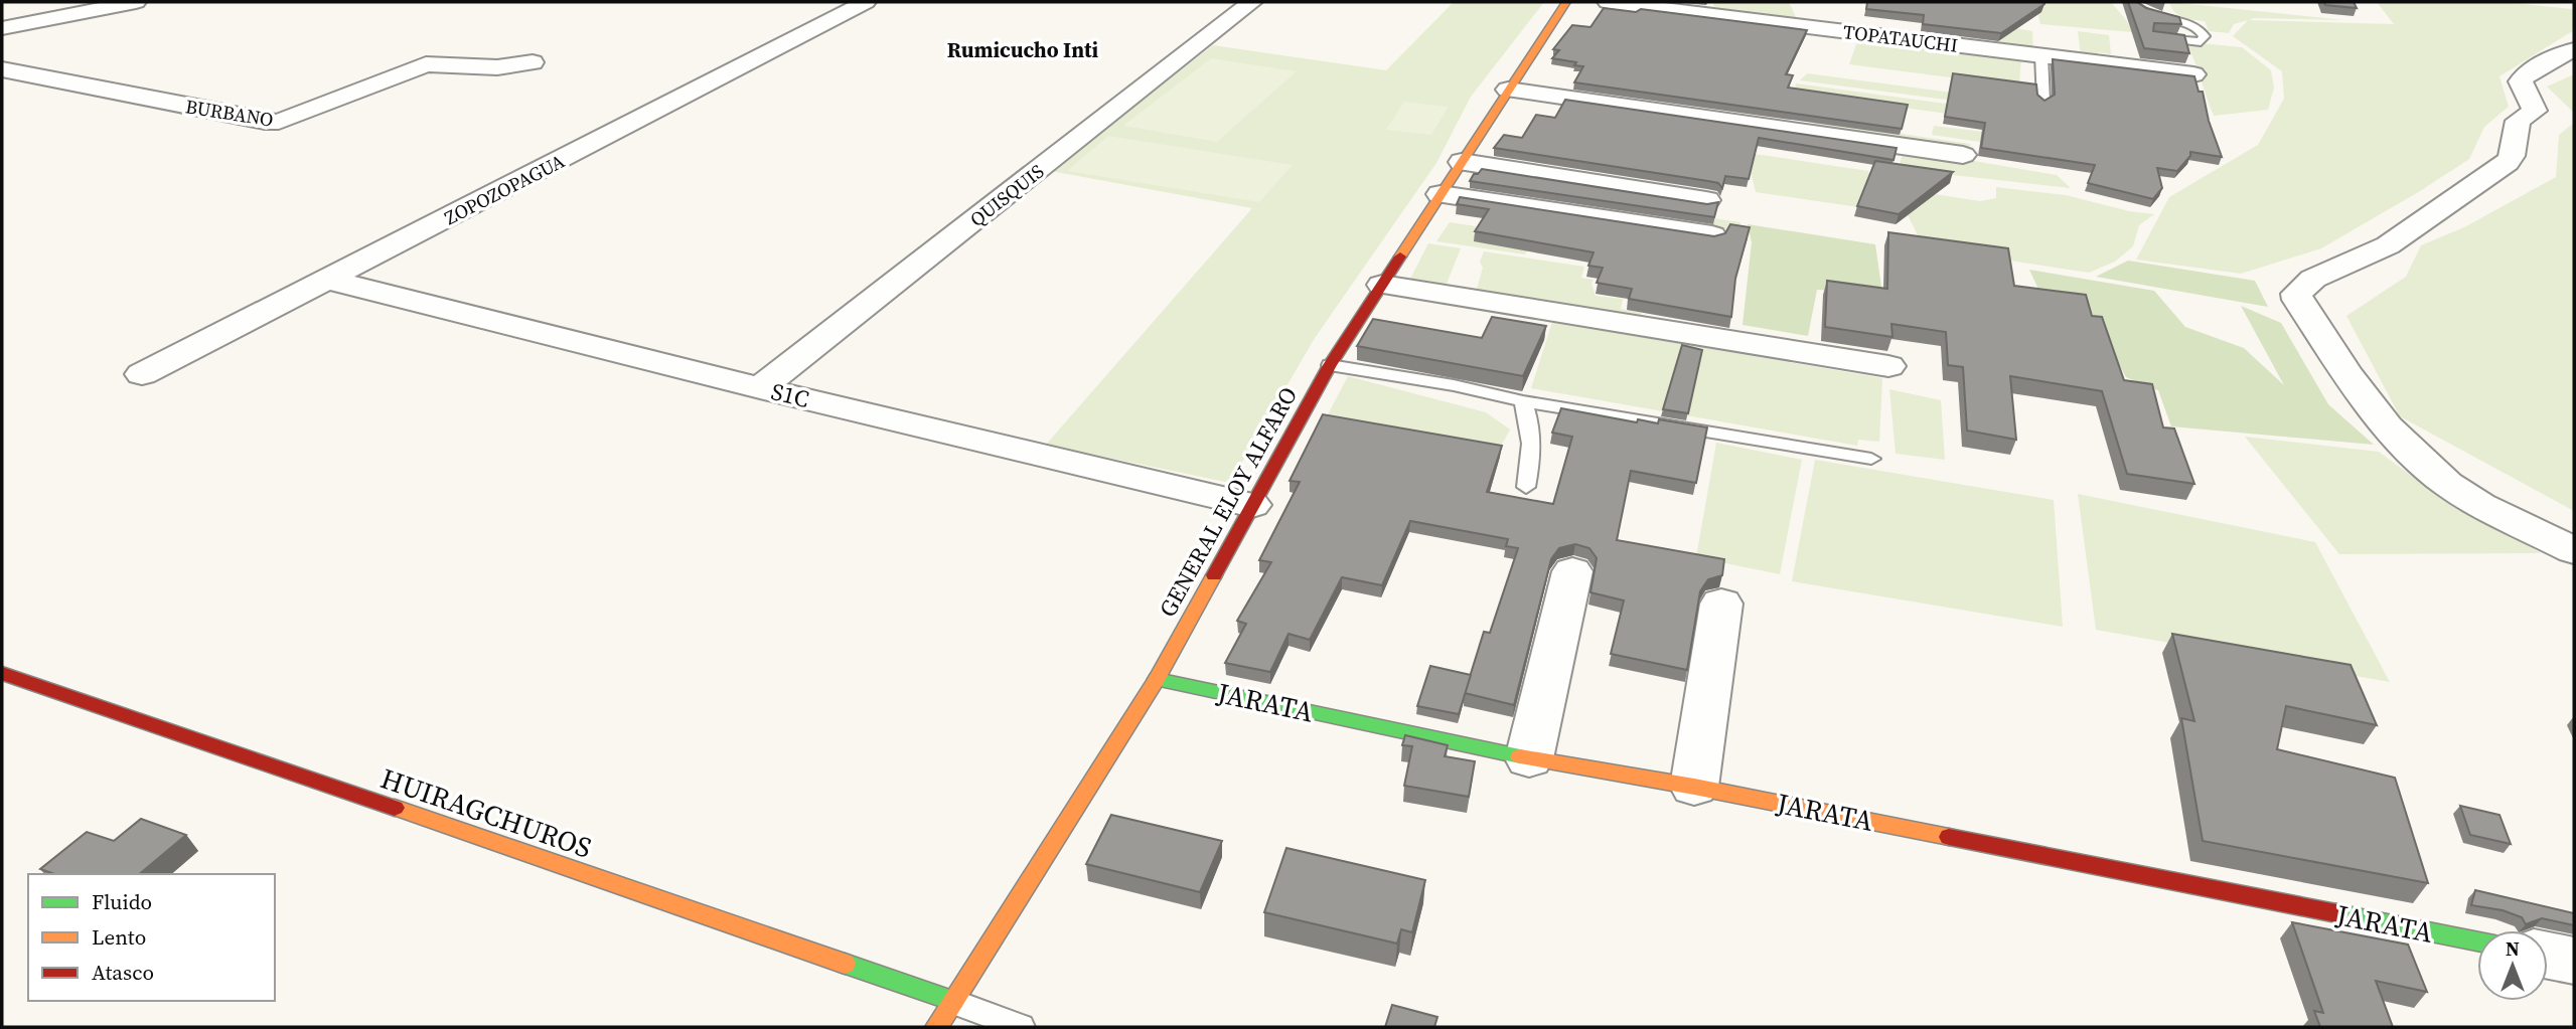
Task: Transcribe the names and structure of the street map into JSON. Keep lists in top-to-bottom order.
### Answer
{
  "streets": {
    "street": [
      "TOPATAUCHI",
      "BURBANO",
      "ZOPOZOPAGUA",
      "QUISQUIS",
      "S1C",
      "GENERAL ELOY ALFARO",
      "JARATA",
      "HUIRAGCHUROS"
    ]
  },
  "crossings": [
    ["ZOPOZOPAGUA", "S1C"],
    ["QUISQUIS", "S1C"],
    ["S1C", "GENERAL ELOY ALFARO"],
    ["GENERAL ELOY ALFARO", "JARATA"],
    ["GENERAL ELOY ALFARO", "HUIRAGCHUROS"]
  ],
  "districts": ["Rumicucho Inti"],
  "legend": ["Fluido", "Lento", "Atasco"],
  "north": "top"
}
